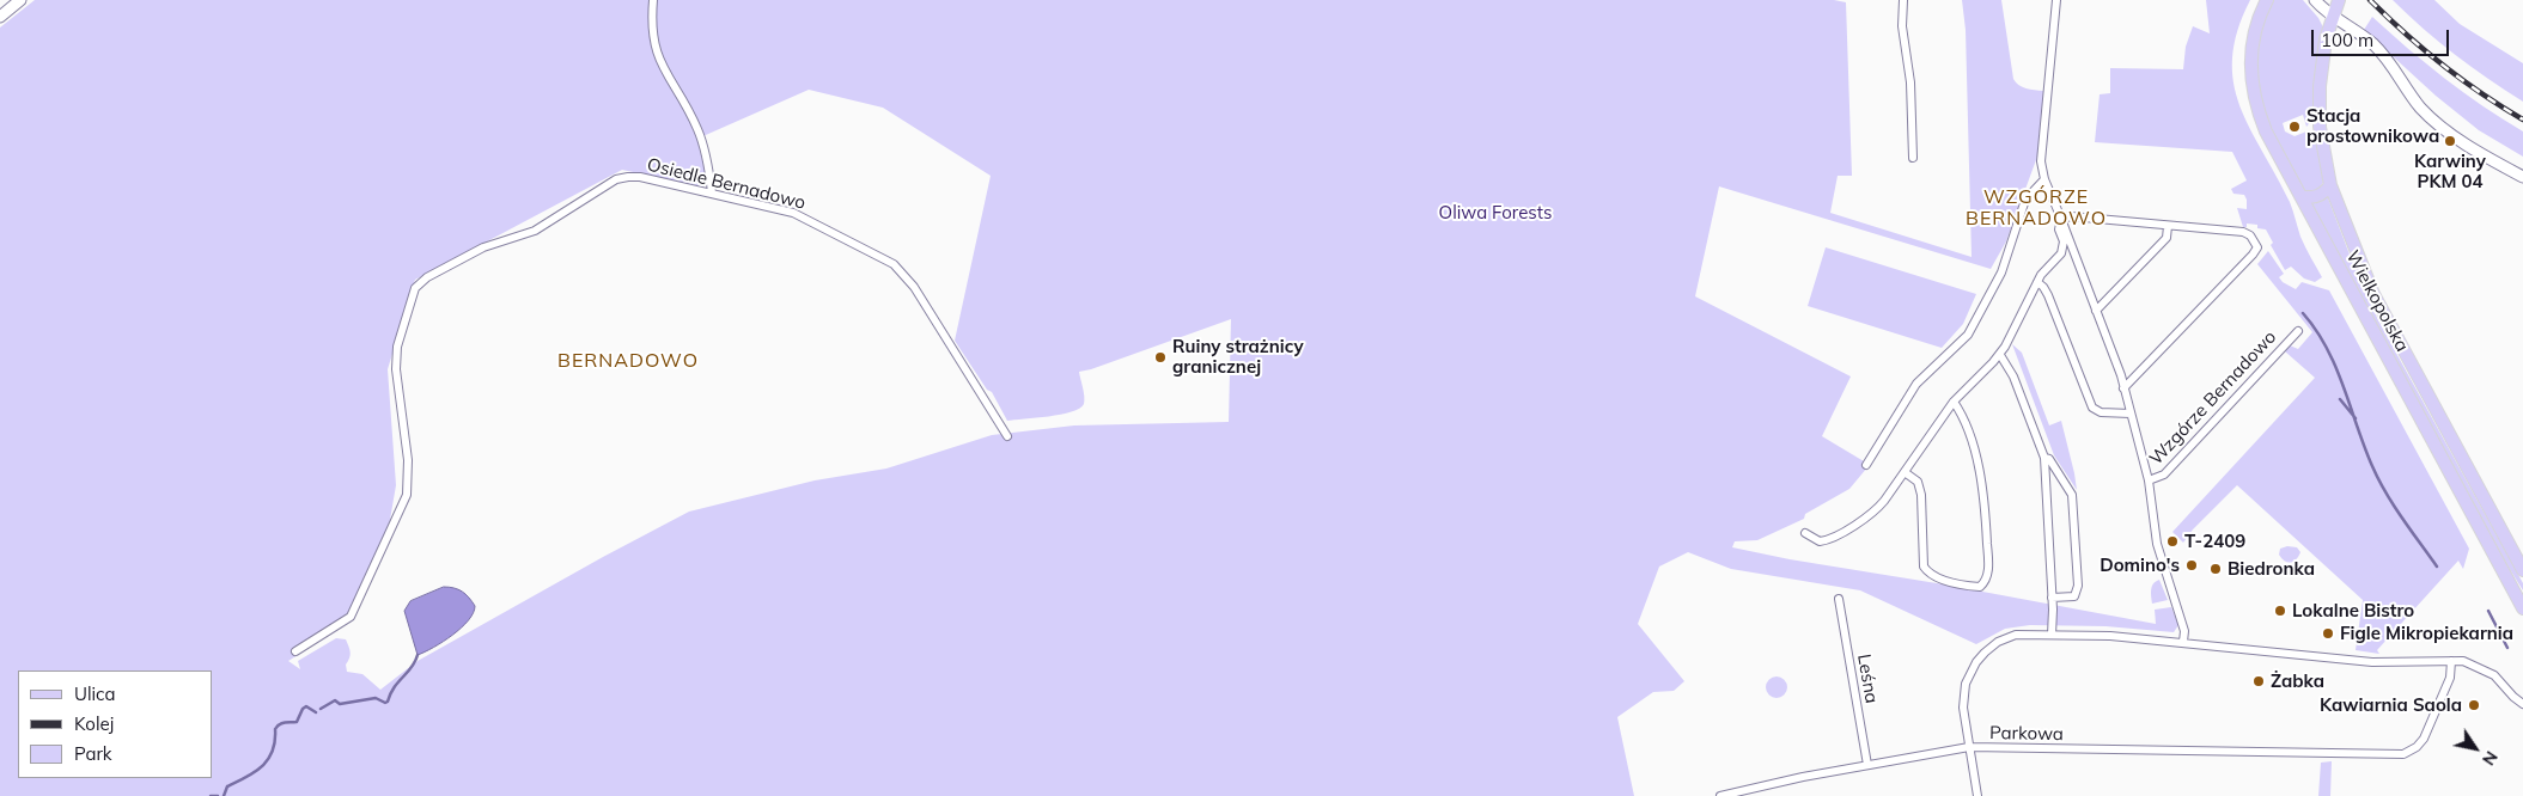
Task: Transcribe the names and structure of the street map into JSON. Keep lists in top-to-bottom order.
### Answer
{
  "streets": {
    "main road": ["Wielkopolska"],
    "street": [
      "Osiedle Bernadowo",
      "Wzgórze Bernadowo",
      "Leśna",
      "Parkowa"
    ]
  },
  "crossings": [
    ["Wzgórze Bernadowo", "Parkowa"]
  ],
  "districts": ["WZGÓRZE BERNADOWO", "BERNADOWO"],
  "parks": ["Oliwa Forests"],
  "places": [
    "Stacja prostownikowa",
    "Karwiny PKM 04",
    "Ruiny strażnicy granicznej",
    "T-2409",
    "Domino's",
    "Biedronka",
    "Lokalne Bistro",
    "Figle Mikropiekarnia",
    "Żabka",
    "Kawiarnia Saola"
  ],
  "legend": ["Ulica", "Kolej", "Park"],
  "scale_bar": "100 m",
  "north": "bottom right"
}
